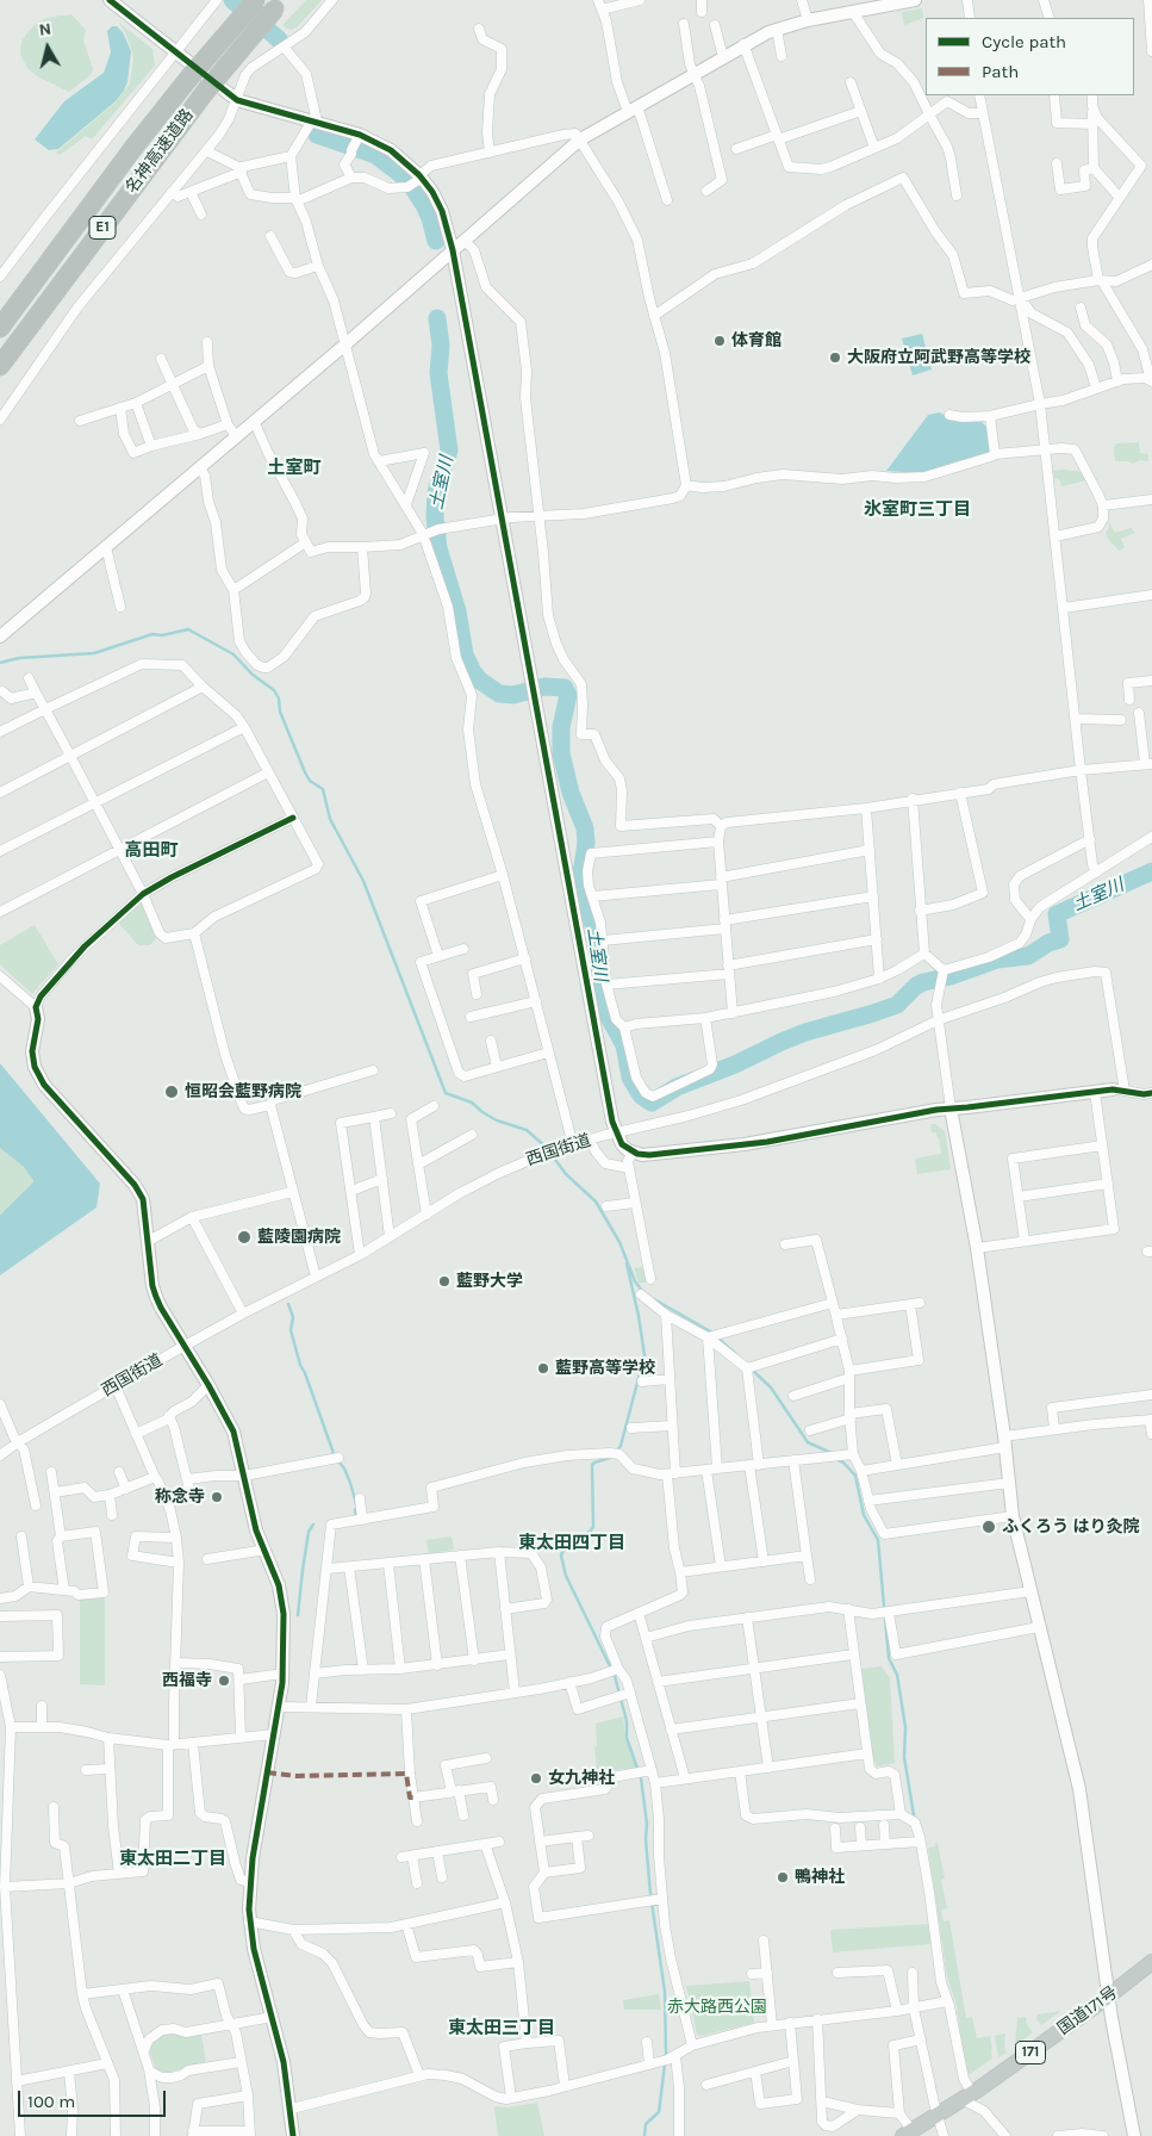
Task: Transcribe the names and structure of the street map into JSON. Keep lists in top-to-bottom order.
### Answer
{
  "streets": {
    "highway": [
      "名神高速道路",
      "E1",
      "国道171号",
      "171"
    ],
    "street": ["西国街道"]
  },
  "districts": [
    "土室町",
    "氷室町三丁目",
    "高田町",
    "東太田四丁目",
    "東太田二丁目",
    "東太田三丁目"
  ],
  "water": ["土室川"],
  "parks": ["赤大路西公園"],
  "places": [
    "体育館",
    "大阪府立阿武野高等学校",
    "恒昭会藍野病院",
    "藍陵園病院",
    "藍野大学",
    "藍野高等学校",
    "称念寺",
    "ふくろう はり灸院",
    "西福寺",
    "女九神社",
    "鴨神社"
  ],
  "legend": ["Cycle path", "Path"],
  "scale_bar": "100 m",
  "north": "top"
}
